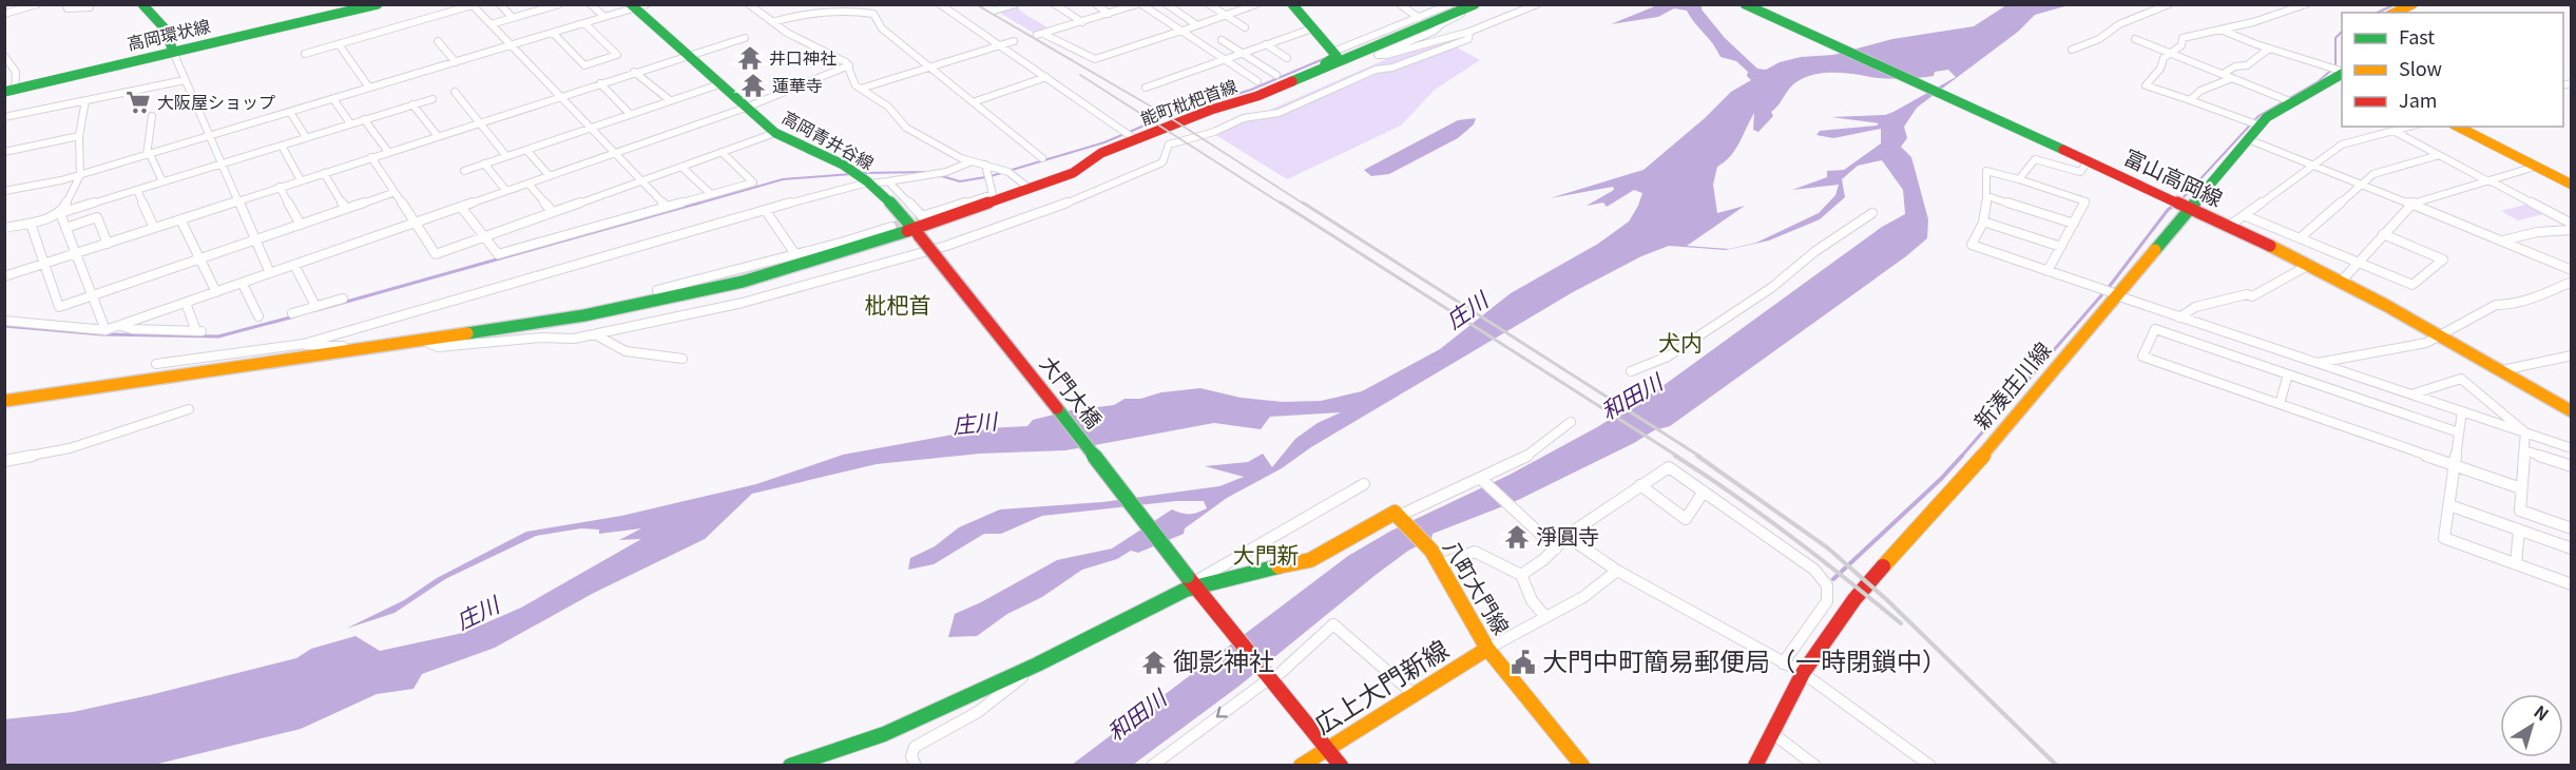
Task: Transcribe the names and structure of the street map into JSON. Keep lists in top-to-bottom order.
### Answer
{
  "streets": {
    "main road": [
      "高岡環状線",
      "能町枇杷首線",
      "高岡青井谷線",
      "富山高岡線",
      "新湊庄川線",
      "大門大橋",
      "八町大門線",
      "広上大門新線"
    ]
  },
  "crossings": [
    ["能町枇杷首線", "高岡青井谷線"],
    ["能町枇杷首線", "大門大橋"],
    ["高岡青井谷線", "大門大橋"],
    ["富山高岡線", "新湊庄川線"],
    ["八町大門線", "広上大門新線"]
  ],
  "districts": ["枇杷首", "犬内", "大門新"],
  "water": ["庄川", "和田川"],
  "places": {
    "temple": [
      "井口神社",
      "蓮華寺",
      "淨圓寺",
      "御影神社"
    ],
    "supermarket": ["大阪屋ショップ"],
    "public building": ["大門中町簡易郵便局（一時閉鎖中）"]
  },
  "legend": ["Fast", "Slow", "Jam"],
  "north": "top right"
}
